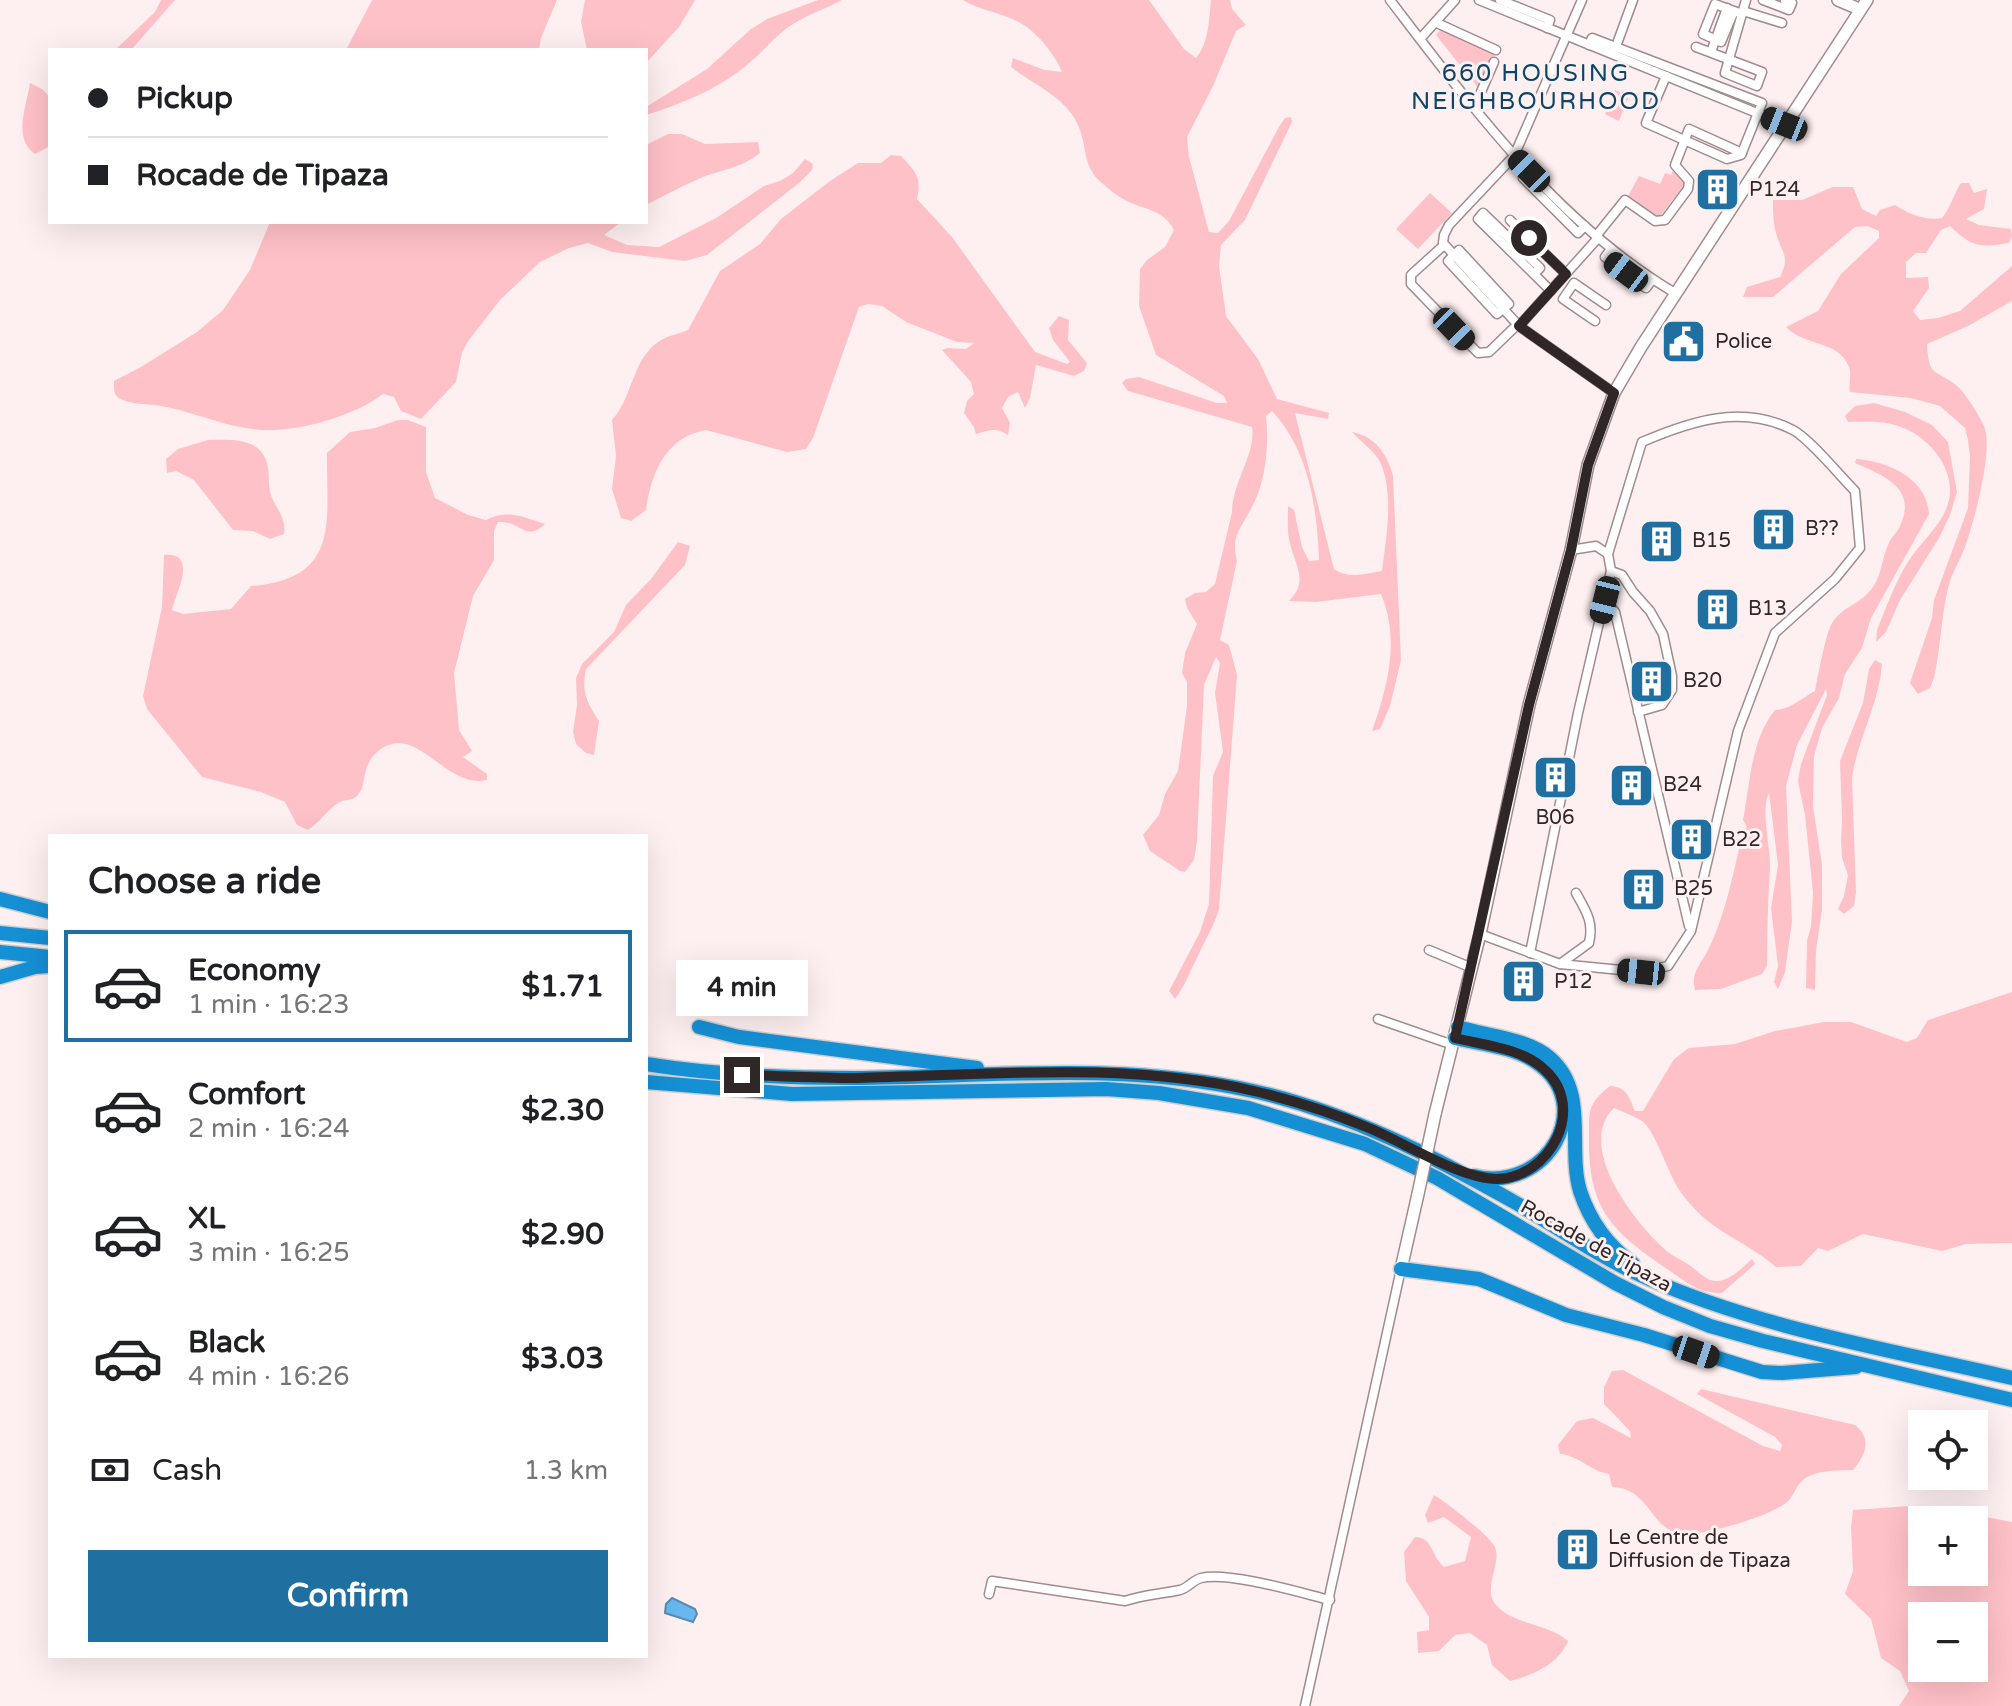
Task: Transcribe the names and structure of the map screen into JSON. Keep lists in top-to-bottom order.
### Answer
{
  "streets": {
    "highway": ["Rocade de Tipaza"]
  },
  "districts": ["660 HOUSING NEIGHBOURHOOD"],
  "places": {
    "building": [
      "P124",
      "B??",
      "B15",
      "B13",
      "B20",
      "B06",
      "B24",
      "B22",
      "B25",
      "P12",
      "Le Centre de Diffusion de Tipaza"
    ],
    "public building": ["Police"]
  },
  "page": {
    "banner": ["Pickup", "Rocade de Tipaza"],
    "heading": "Choose a ride",
    "list": [
      {
        "name": "Economy",
        "note": "1 min · 16:23",
        "value": "$1.71"
      },
      {
        "name": "Comfort",
        "note": "2 min · 16:24",
        "value": "$2.30"
      },
      {
        "name": "XL",
        "note": "3 min · 16:25",
        "value": "$2.90"
      },
      {
        "name": "Black",
        "note": "4 min · 16:26",
        "value": "$3.03"
      }
    ],
    "bubble": "4 min",
    "map_buttons": ["+", "−"],
    "pay": ["Cash", "1.3 km"],
    "buttons": "Confirm"
  }
}
